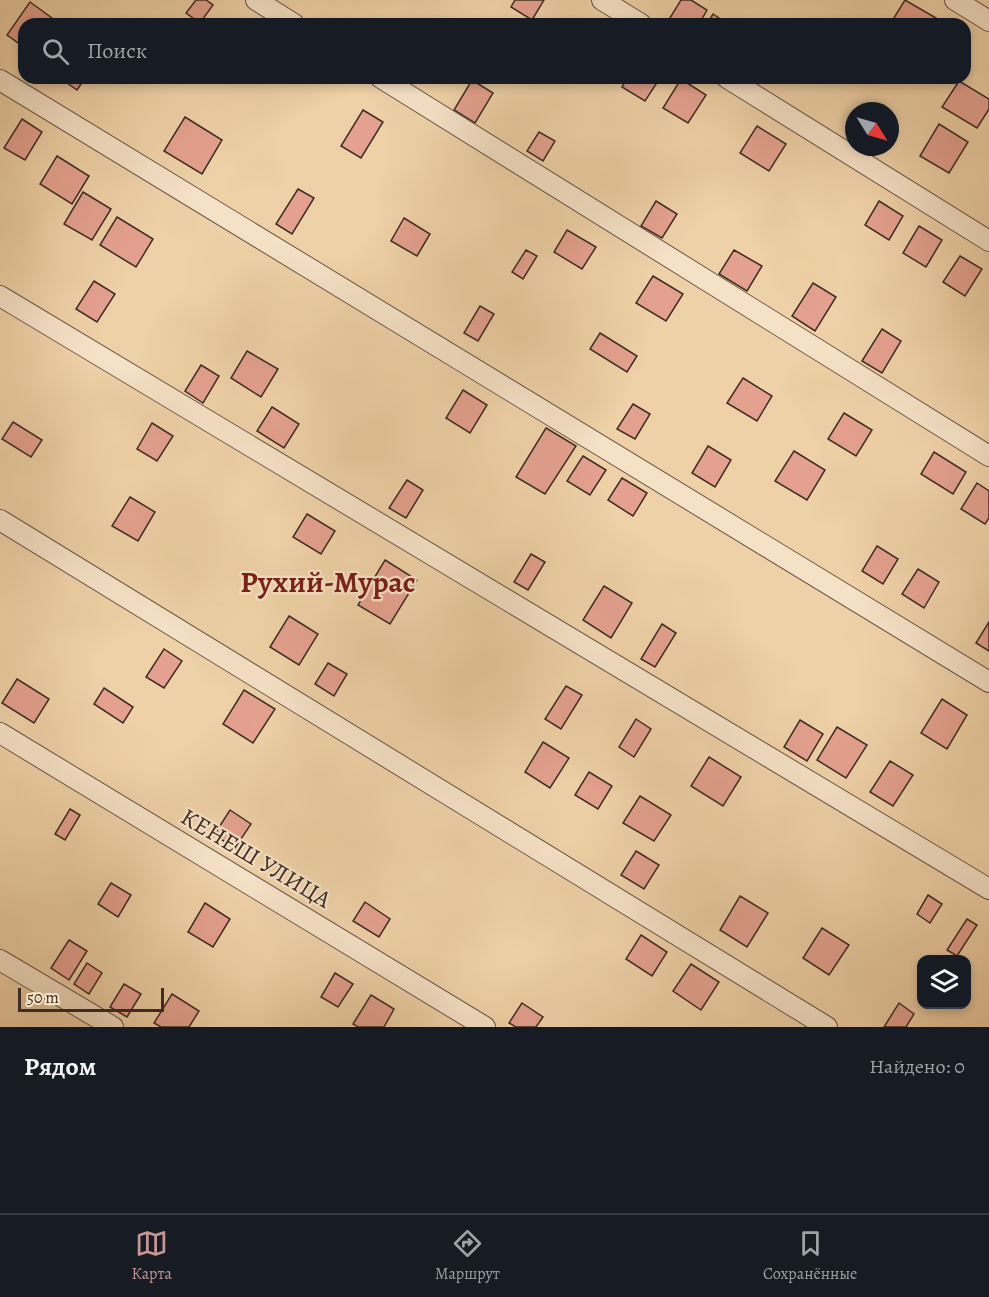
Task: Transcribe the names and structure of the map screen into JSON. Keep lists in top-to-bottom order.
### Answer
{
  "streets": {
    "street": ["КЕНЕШ УЛИЦА"]
  },
  "districts": ["Рухий-Мурас"],
  "scale_bar": "50 m",
  "north": "bottom right",
  "page": {
    "search": "Поиск",
    "scale": "50 m",
    "heading": ["Рядом", "Найдено: 0"],
    "nav": ["Карта", "Маршрут", "Сохранённые"]
  }
}
